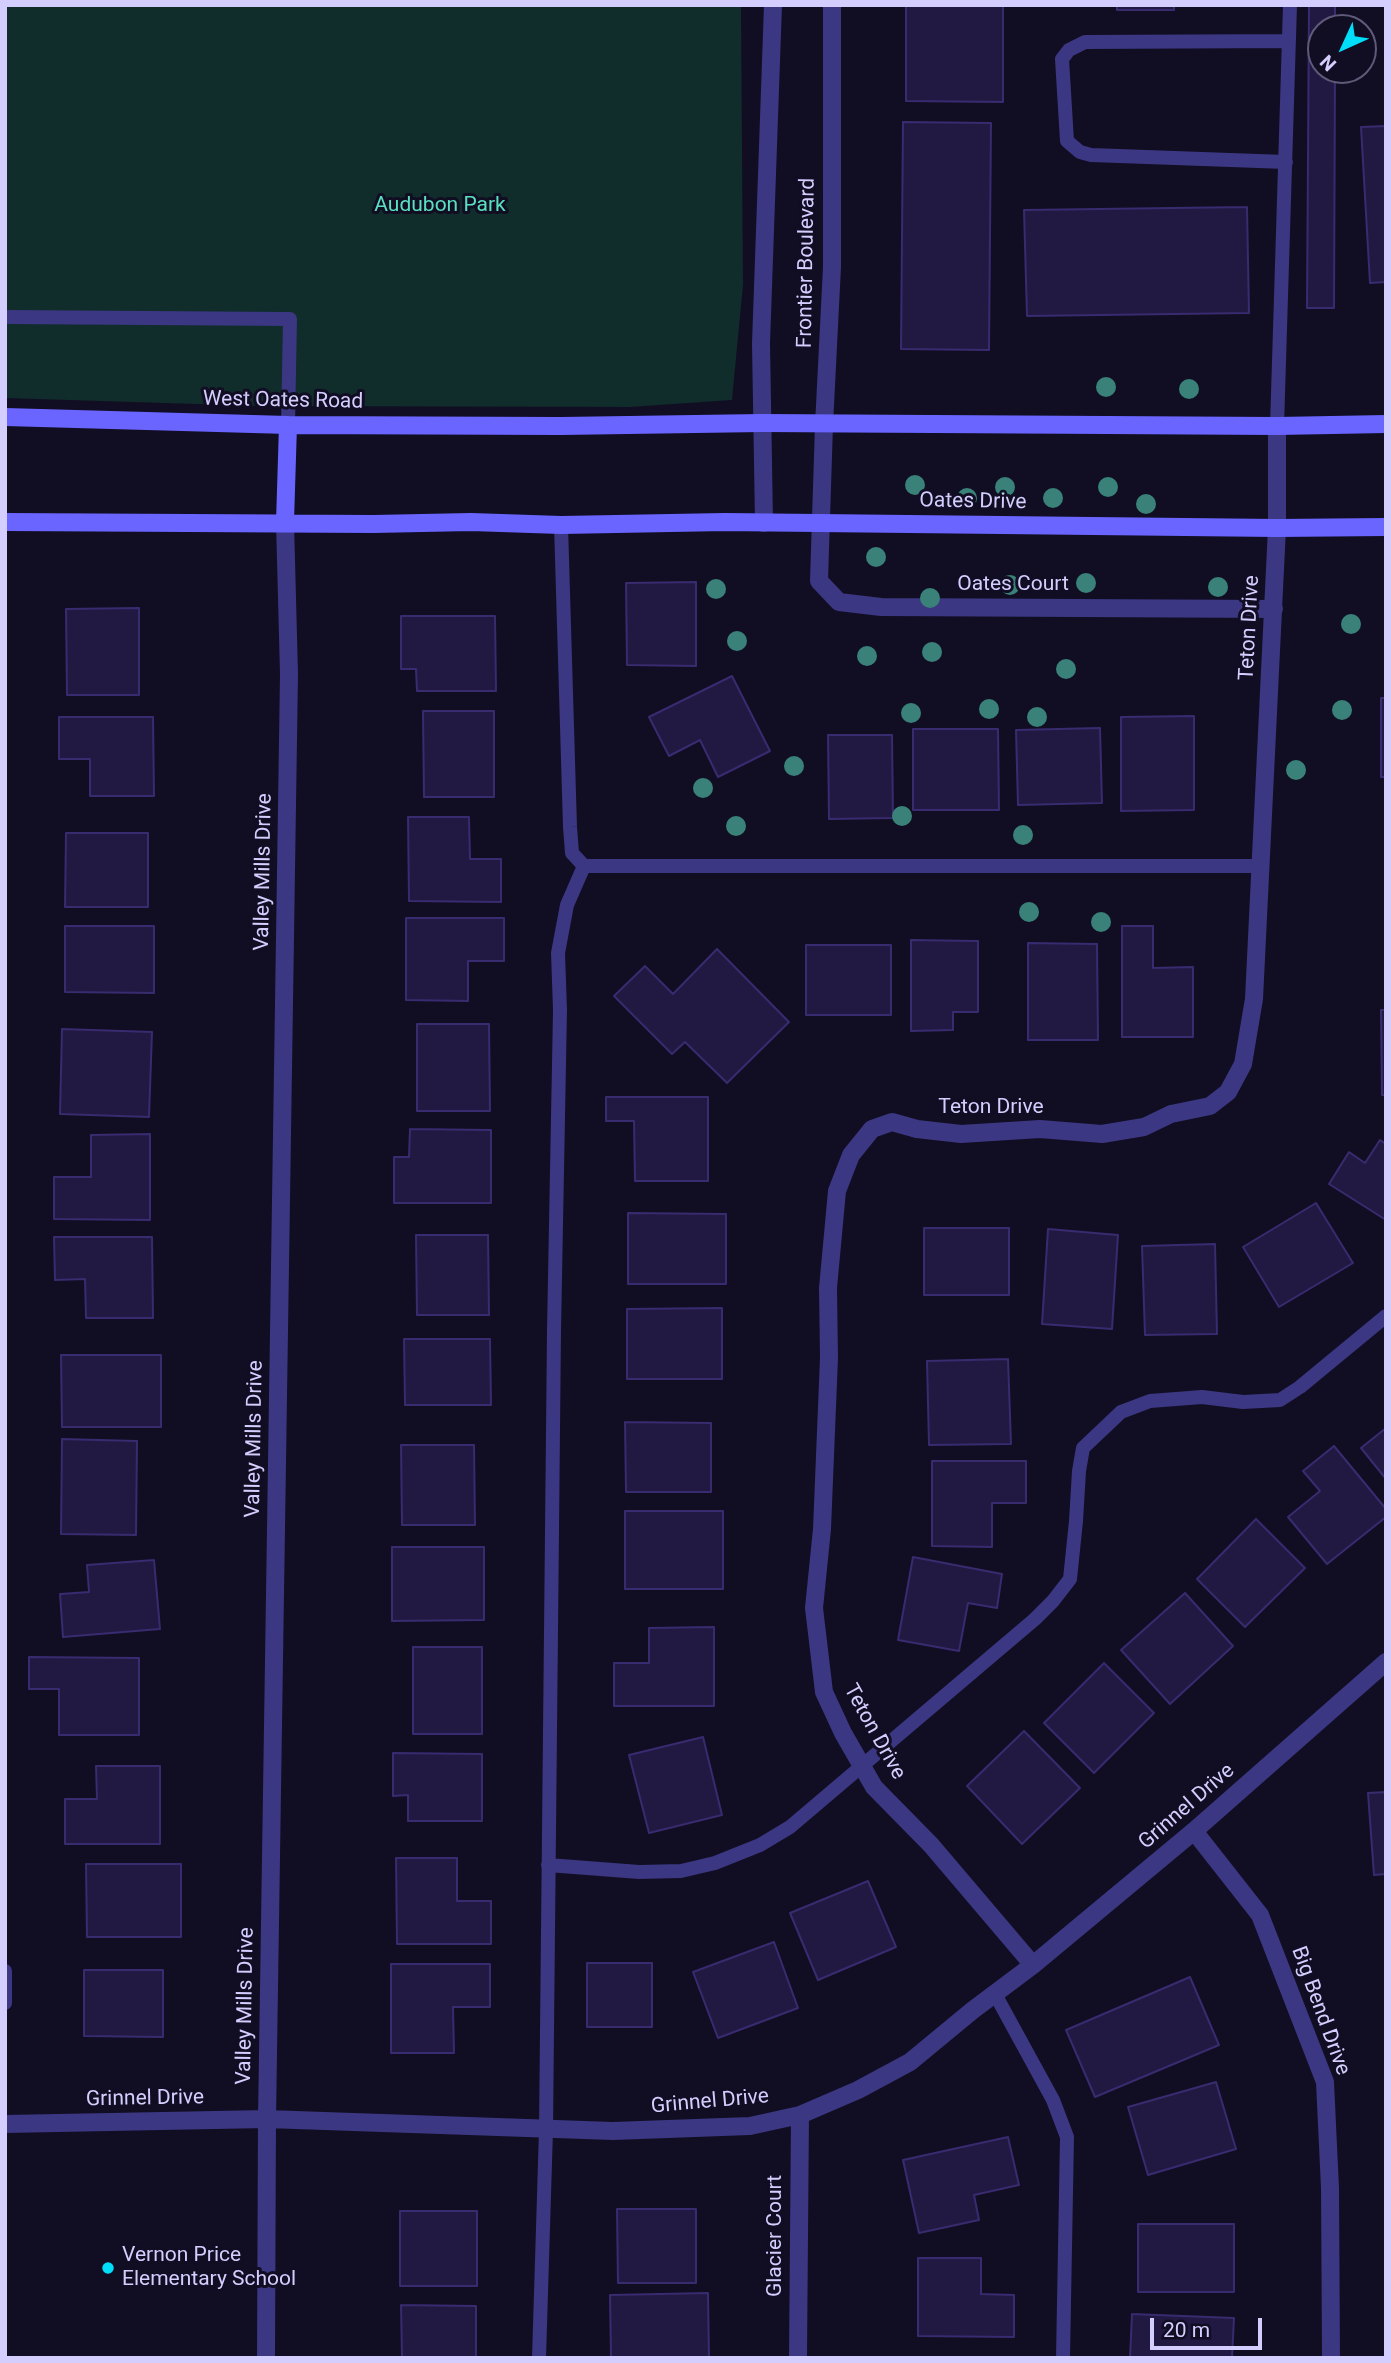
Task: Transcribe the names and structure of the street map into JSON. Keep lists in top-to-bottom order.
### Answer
{
  "streets": {
    "main road": ["West Oates Road", "Oates Drive"],
    "street": [
      "Frontier Boulevard",
      "Oates Court",
      "Teton Drive",
      "Valley Mills Drive",
      "Grinnel Drive",
      "Big Bend Drive",
      "Glacier Court"
    ]
  },
  "crossings": [
    ["Frontier Boulevard", "West Oates Road"],
    ["Frontier Boulevard", "Oates Drive"],
    ["Frontier Boulevard", "Oates Court"],
    ["Oates Drive", "Oates Court"],
    ["Oates Drive", "Teton Drive"],
    ["Oates Court", "Teton Drive"],
    ["Teton Drive", "Grinnel Drive"],
    ["Valley Mills Drive", "Grinnel Drive"],
    ["Grinnel Drive", "Big Bend Drive"],
    ["Grinnel Drive", "Glacier Court"]
  ],
  "parks": ["Audubon Park"],
  "places": ["Vernon Price Elementary School"],
  "scale_bar": "20 m",
  "north": "bottom left"
}
